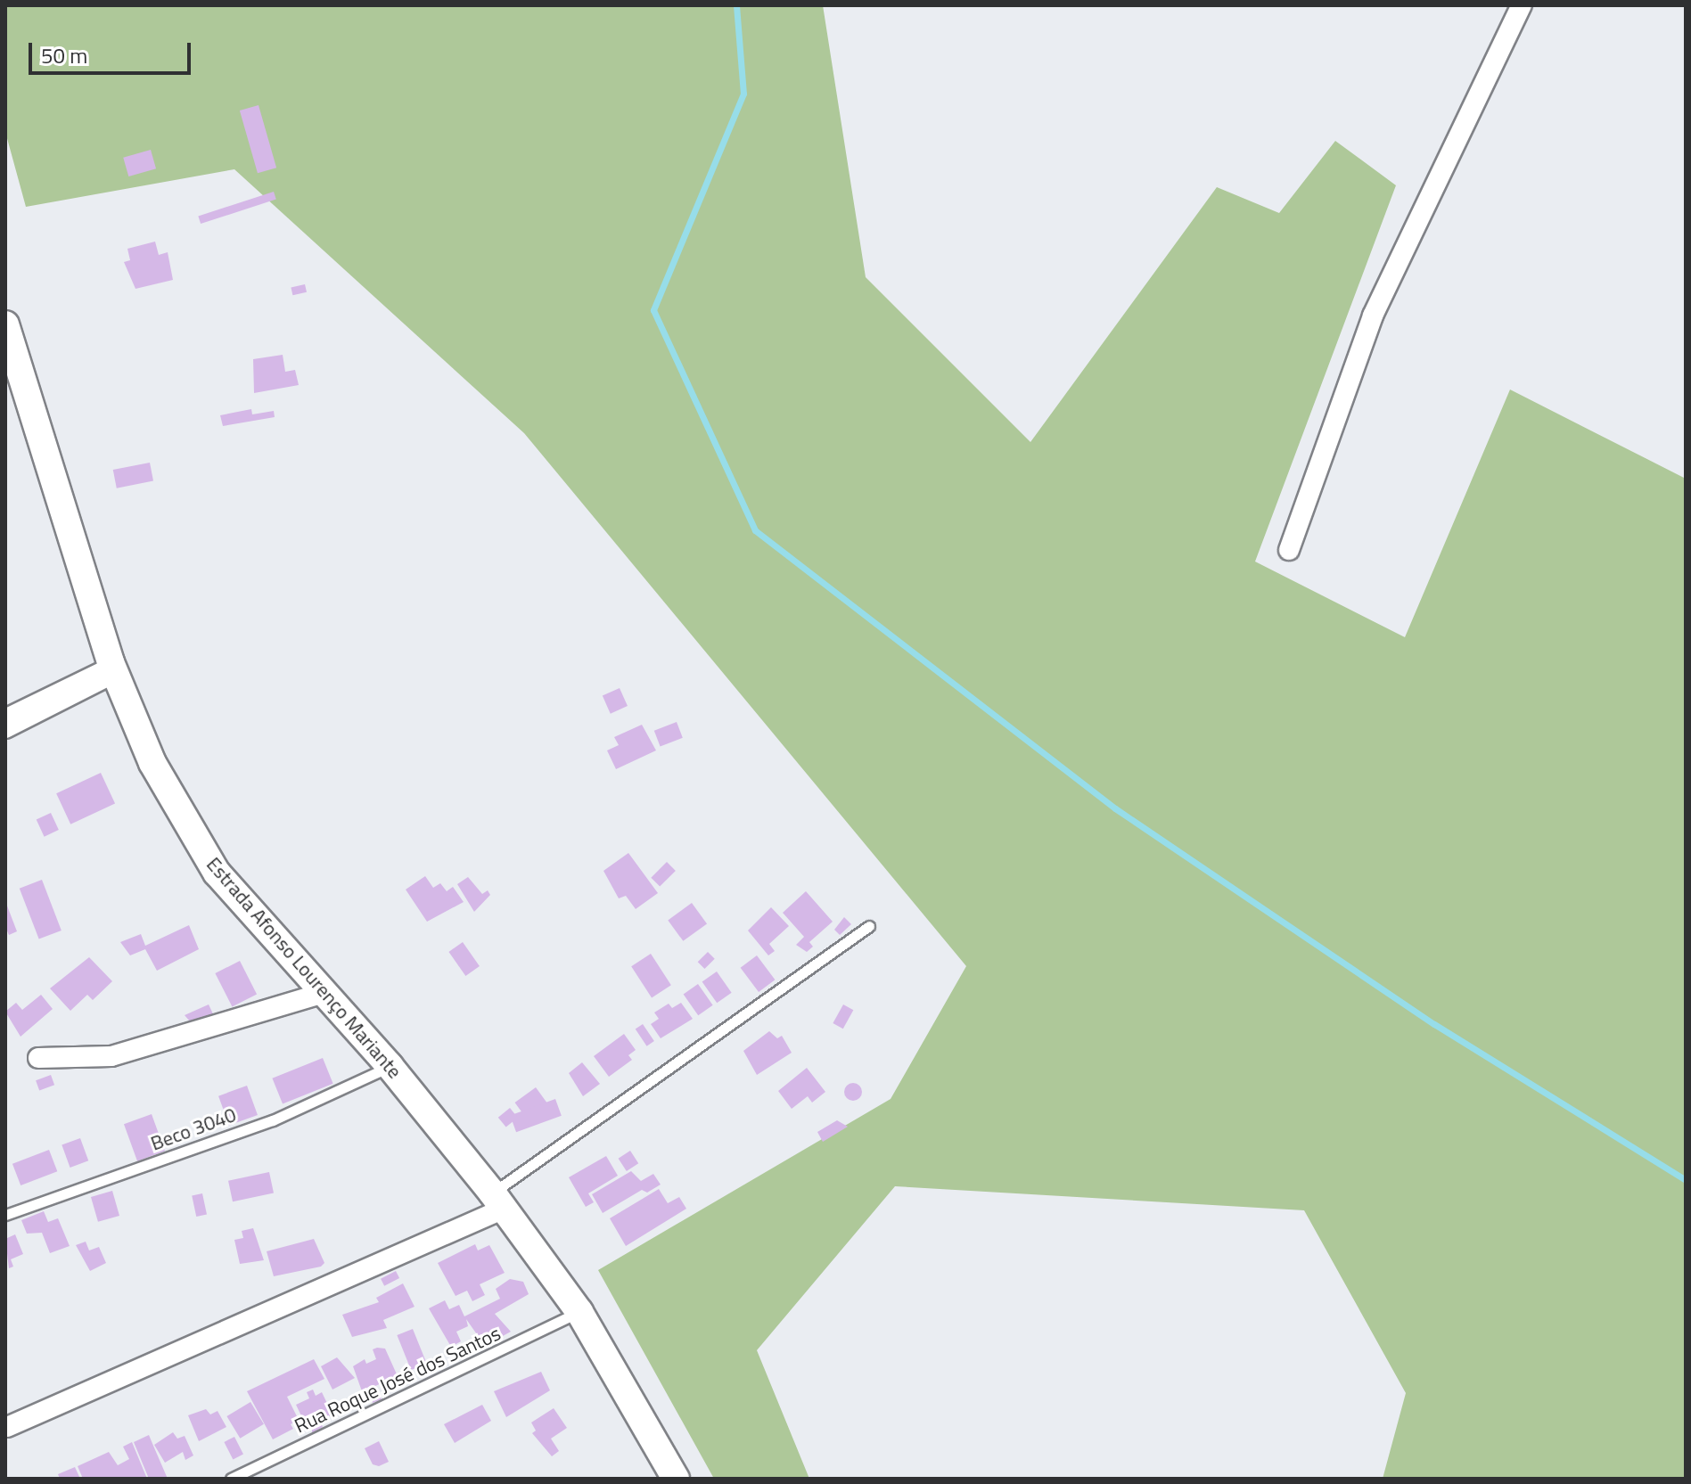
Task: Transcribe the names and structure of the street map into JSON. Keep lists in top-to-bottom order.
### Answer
{
  "streets": {
    "main road": ["Estrada Afonso Lourenço Mariante"],
    "lane": ["Beco 3040", "Rua Roque José dos Santos"]
  },
  "crossings": [
    ["Estrada Afonso Lourenço Mariante", "Beco 3040"],
    ["Estrada Afonso Lourenço Mariante", "Rua Roque José dos Santos"]
  ],
  "scale_bar": "50 m"
}
